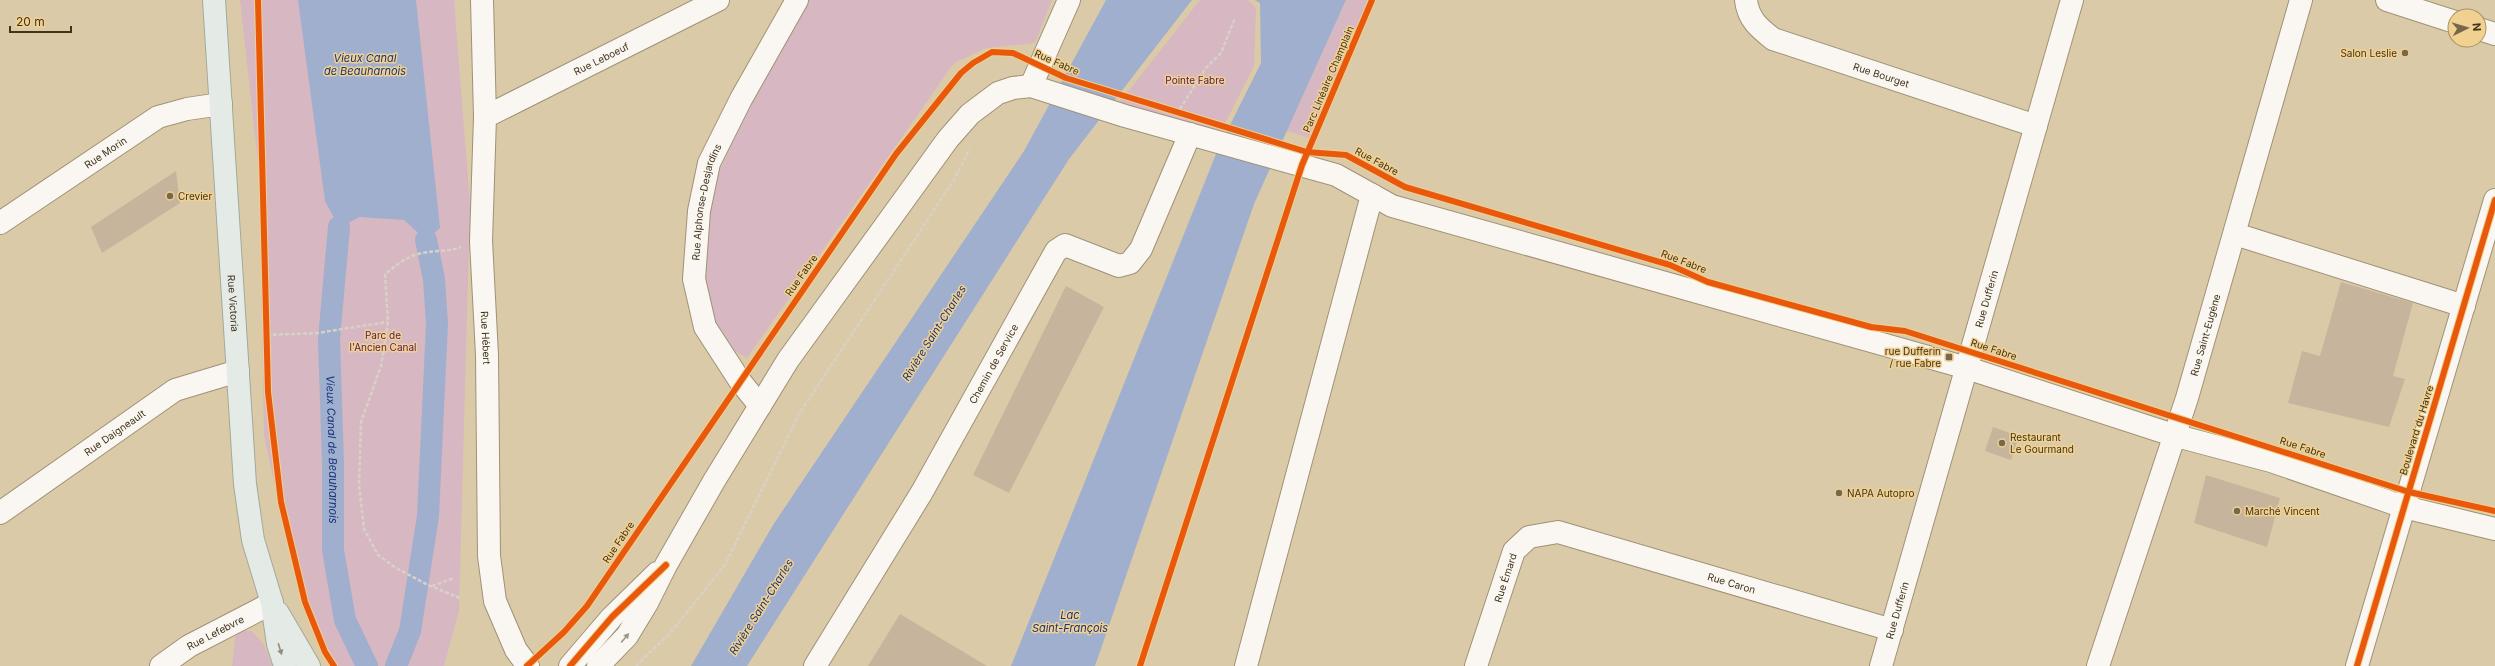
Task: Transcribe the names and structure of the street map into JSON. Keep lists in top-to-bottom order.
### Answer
{
  "streets": {
    "main road": ["Rue Victoria"],
    "street": [
      "Rue Leboeuf",
      "Rue Bourget",
      "Rue Morin",
      "Rue Alphonse-Desjardins",
      "Rue Dufferin",
      "Rue Saint-Eugène",
      "Rue Hébert",
      "Chemin de Service",
      "Boulevard du Havre",
      "Rue Daigneault",
      "Rue Émard",
      "Rue Caron",
      "Rue Lefebvre"
    ],
    "cycle path": ["Rue Fabre", "Parc Linéaire Champlain"]
  },
  "crossings": [
    ["Rue Leboeuf", "Rue Hébert"],
    ["Rue Bourget", "Rue Dufferin"],
    ["Rue Morin", "Rue Victoria"],
    ["Rue Dufferin", "Rue Caron"],
    ["Rue Victoria", "Rue Daigneault"],
    ["Rue Victoria", "Rue Lefebvre"],
    ["Rue Émard", "Rue Caron"]
  ],
  "water": ["Vieux Canal de Beauharnois", "Rivière Saint-Charles", "Lac Saint-François"],
  "parks": ["Pointe Fabre", "Parc de l'Ancien Canal"],
  "places": {
    "other": [
      "Salon Leslie",
      "Crevier",
      "Restaurant Le Gourmand",
      "NAPA Autopro",
      "Marché Vincent"
    ],
    "transit": ["rue Dufferin / rue Fabre"]
  },
  "scale_bar": "20 m",
  "north": "right"
}
